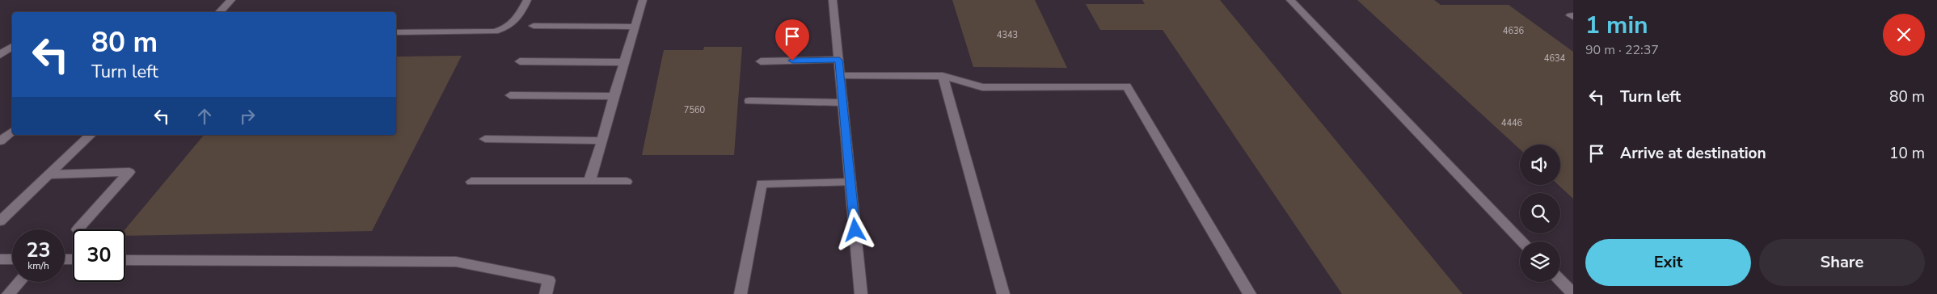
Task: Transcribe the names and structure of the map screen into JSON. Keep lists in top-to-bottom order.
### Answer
{
  "house_numbers": [
    "4636",
    "4343",
    "4634",
    "7560",
    "4446"
  ],
  "page": {
    "heading": ["1 min", "90 m · 22:37"],
    "turn": ["80 m", "Turn left"],
    "list": [
      {
        "name": "Turn left",
        "value": "80 m"
      },
      {
        "name": "Arrive at destination",
        "value": "10 m"
      }
    ],
    "speed": "23 km/h",
    "limit": "30",
    "buttons": ["Exit", "Share"]
  }
}
